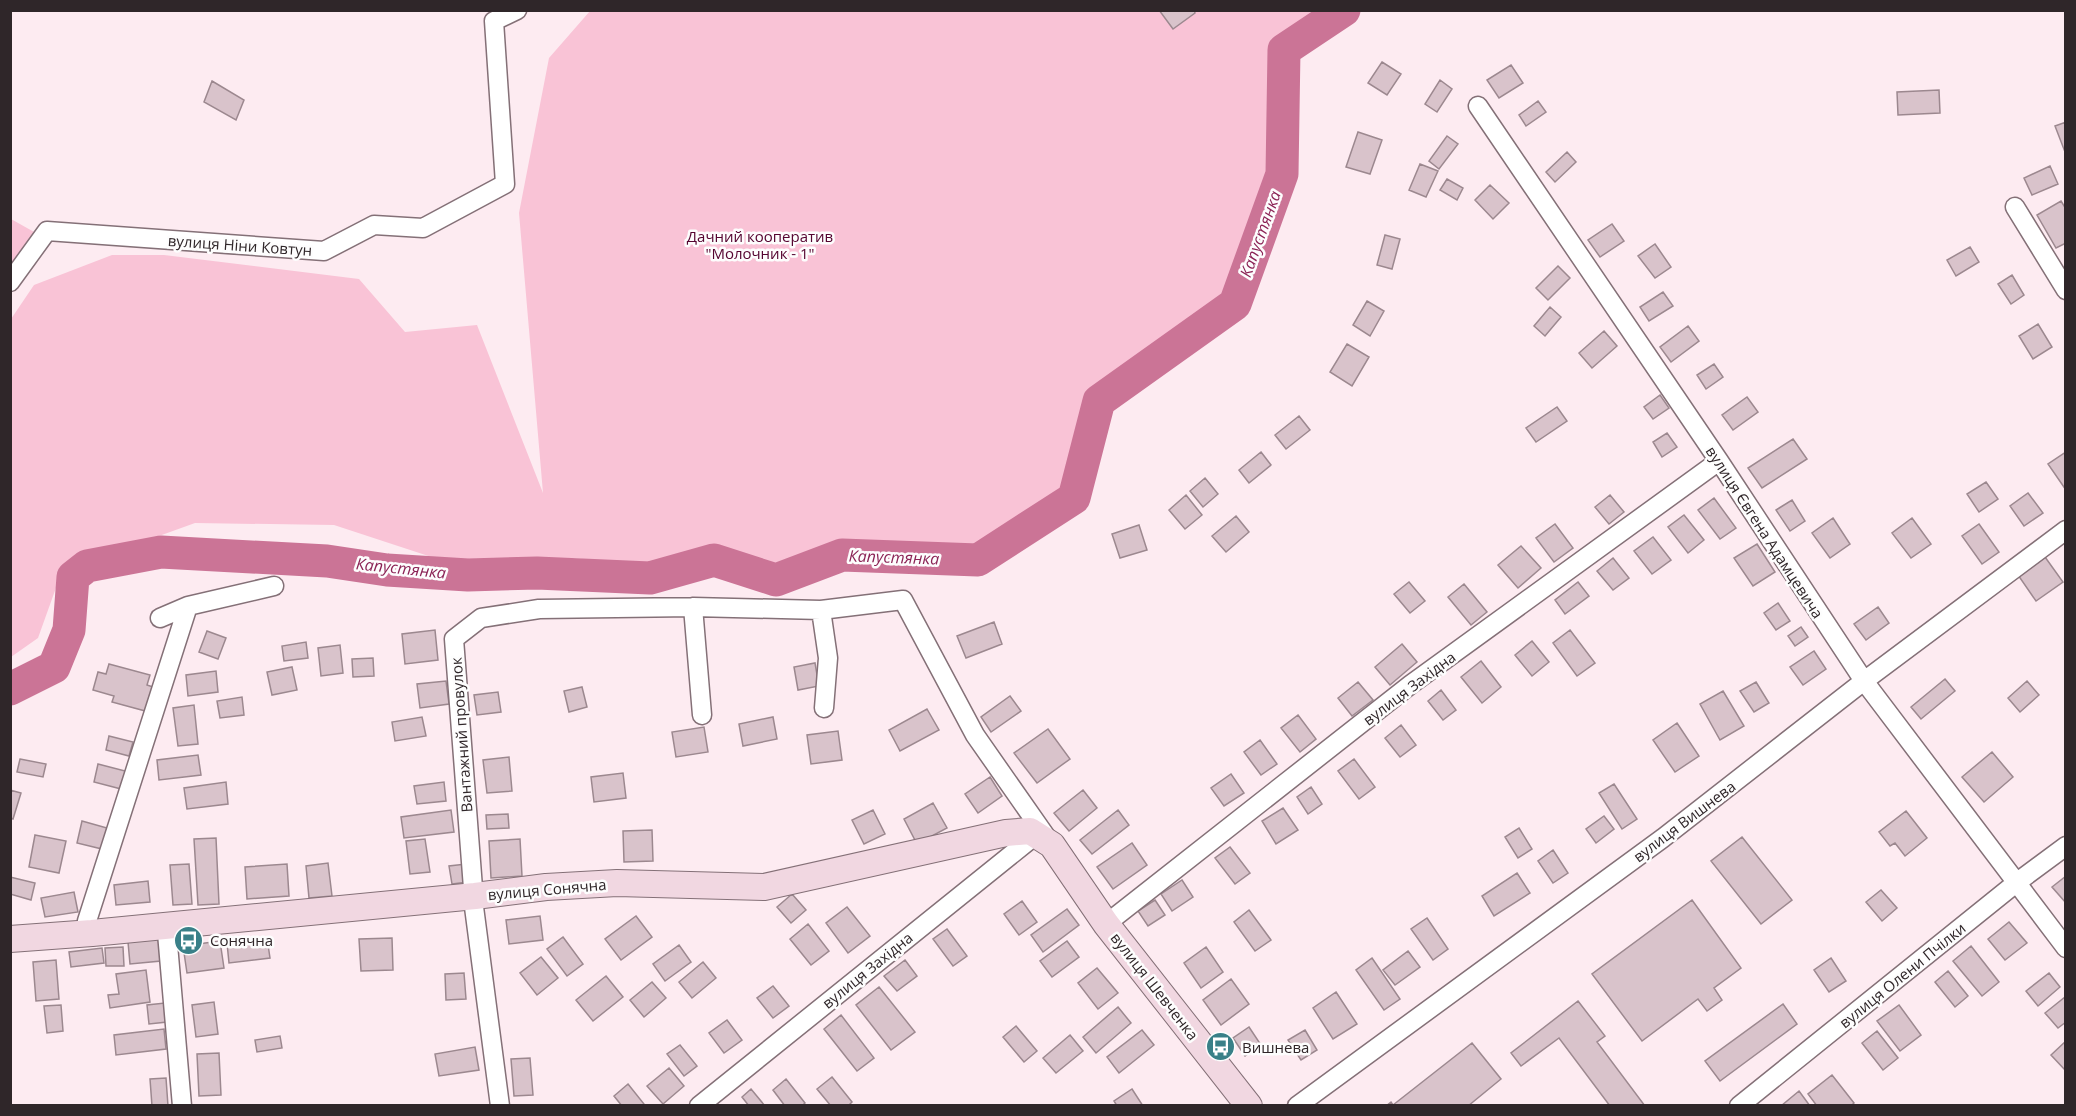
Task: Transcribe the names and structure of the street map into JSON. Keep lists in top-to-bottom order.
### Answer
{
  "streets": {
    "street": [
      "вулиця Ніни Ковтун",
      "вулиця Євгена Адамцевича",
      "вулиця Західна",
      "Вантажний провулок",
      "вулиця Вишнева",
      "вулиця Сонячна",
      "вулиця Олени Пчілки",
      "вулиця Шевченка"
    ]
  },
  "crossings": [
    ["вулиця Євгена Адамцевича", "вулиця Західна"],
    ["вулиця Євгена Адамцевича", "вулиця Вишнева"],
    ["вулиця Євгена Адамцевича", "вулиця Олени Пчілки"],
    ["вулиця Західна", "вулиця Сонячна"],
    ["вулиця Західна", "вулиця Шевченка"],
    ["Вантажний провулок", "вулиця Сонячна"],
    ["Вантажний провулок", "вулиця Шевченка"]
  ],
  "water": ["Капустянка"],
  "parks": ["Дачний кооператив \"Молочник - 1\""],
  "places": {
    "bus stop": ["Сонячна", "Вишнева"]
  }
}
